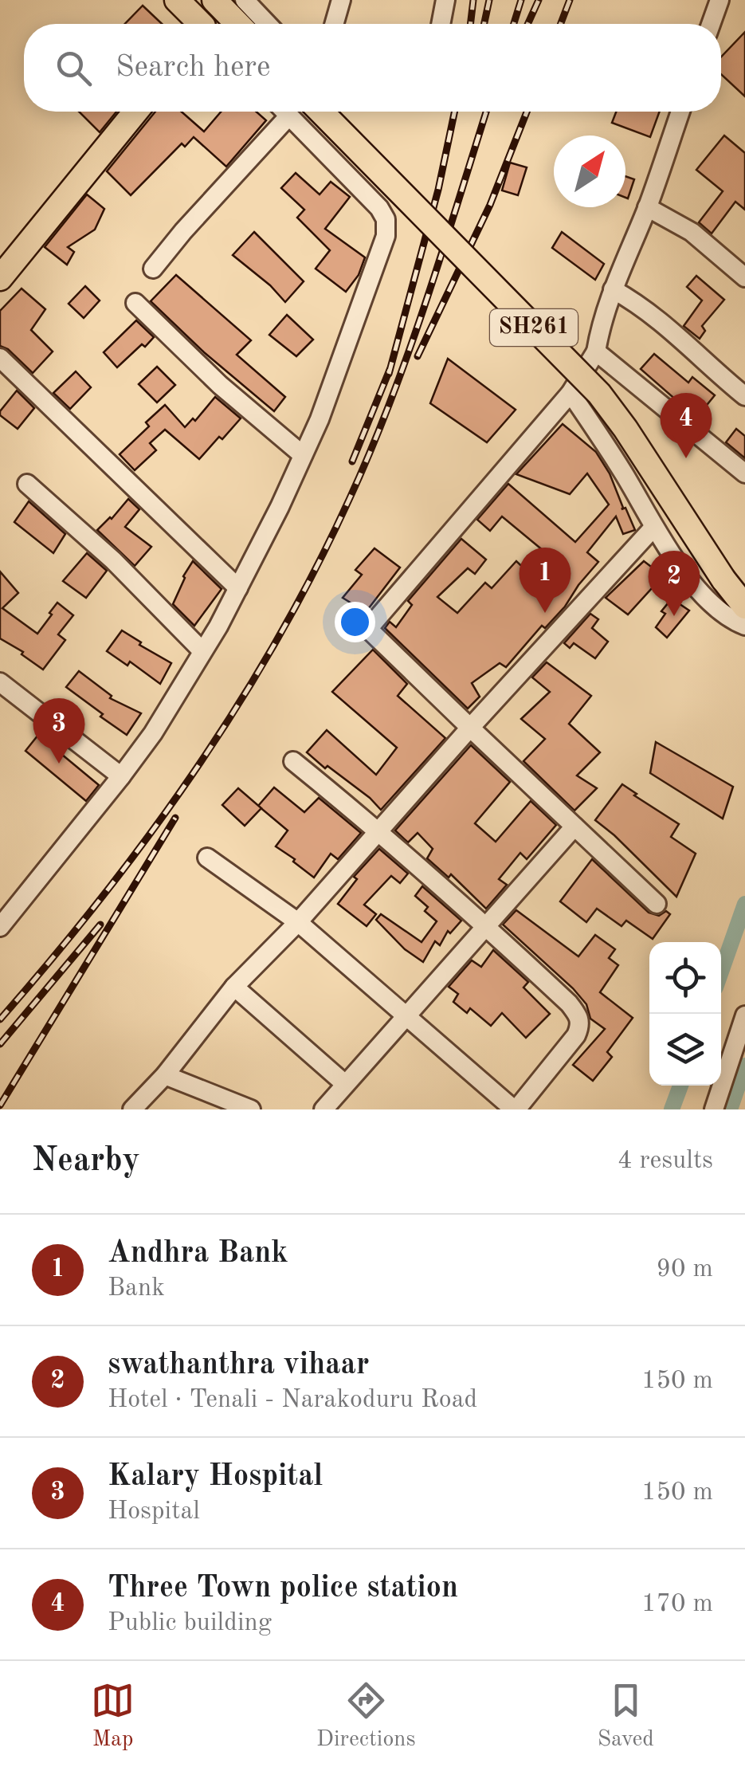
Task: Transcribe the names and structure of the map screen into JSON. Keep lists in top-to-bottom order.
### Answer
{
  "streets": {
    "main road": ["SH261"]
  },
  "north": "top right",
  "page": {
    "search": "Search here",
    "pins": [
      "4",
      "1",
      "2",
      "3"
    ],
    "heading": ["Nearby", "4 results"],
    "list": [
      {
        "mark": "1",
        "name": "Andhra Bank",
        "note": "Bank",
        "value": "90 m"
      },
      {
        "mark": "2",
        "name": "swathanthra vihaar",
        "note": "Hotel · Tenali - Narakoduru Road",
        "value": "150 m"
      },
      {
        "mark": "3",
        "name": "Kalary Hospital",
        "note": "Hospital",
        "value": "150 m"
      },
      {
        "mark": "4",
        "name": "Three Town police station",
        "note": "Public building",
        "value": "170 m"
      }
    ],
    "nav": ["Map", "Directions", "Saved"]
  }
}
